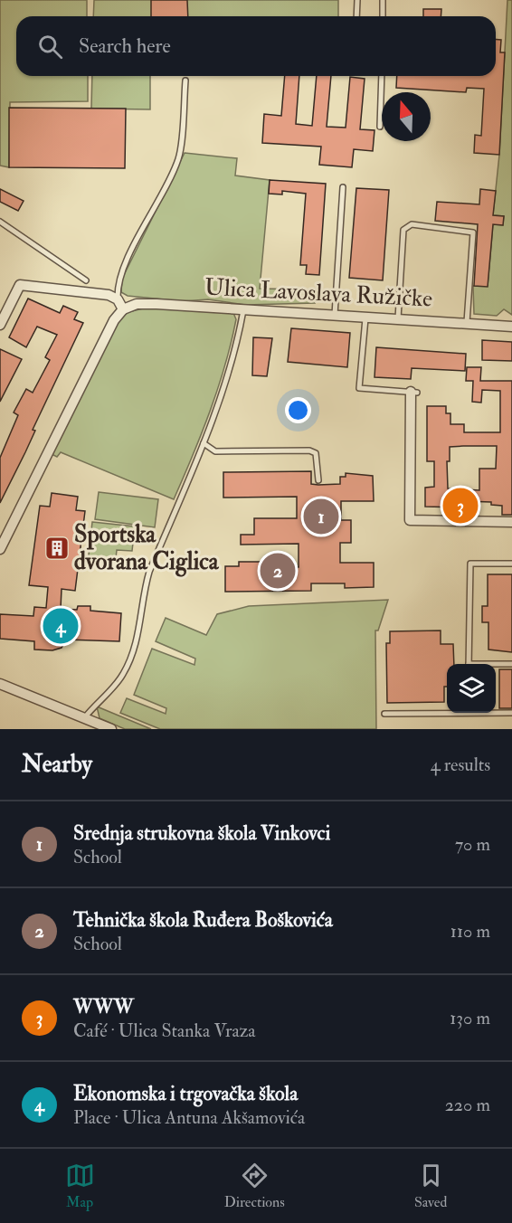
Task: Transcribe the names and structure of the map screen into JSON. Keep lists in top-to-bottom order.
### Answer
{
  "streets": {
    "street": ["Ulica Lavoslava Ružičke"]
  },
  "places": {
    "building": ["Sportska dvorana Ciglica"]
  },
  "north": "top",
  "page": {
    "search": "Search here",
    "pins": [
      "3",
      "1",
      "2",
      "4"
    ],
    "heading": ["Nearby", "4 results"],
    "list": [
      {
        "mark": "1",
        "name": "Srednja strukovna škola Vinkovci",
        "note": "School",
        "value": "70 m"
      },
      {
        "mark": "2",
        "name": "Tehnička škola Ruđera Boškovića",
        "note": "School",
        "value": "110 m"
      },
      {
        "mark": "3",
        "name": "WWW",
        "note": "Café · Ulica Stanka Vraza",
        "value": "130 m"
      },
      {
        "mark": "4",
        "name": "Ekonomska i trgovačka škola",
        "note": "Place · Ulica Antuna Akšamovića",
        "value": "220 m"
      }
    ],
    "nav": ["Map", "Directions", "Saved"]
  }
}
